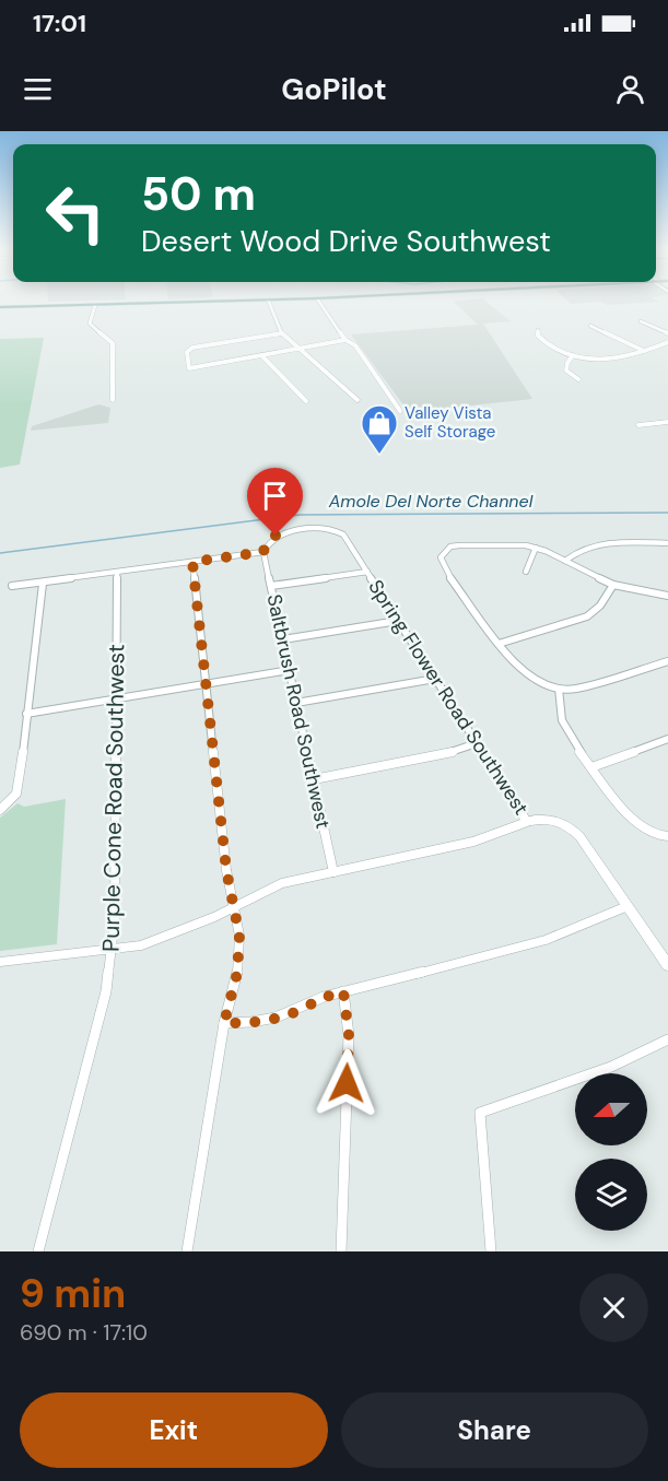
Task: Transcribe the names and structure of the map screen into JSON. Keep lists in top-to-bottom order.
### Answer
{
  "streets": {
    "street": ["Spring Flower Road Southwest", "Saltbrush Road Southwest", "Purple Cone Road Southwest"]
  },
  "crossings": [
    ["Spring Flower Road Southwest", "Saltbrush Road Southwest"]
  ],
  "water": ["Amole Del Norte Channel"],
  "places": {
    "shop": ["Valley Vista Self Storage"]
  },
  "north": "left",
  "page": {
    "status": "17:01",
    "header": "GoPilot",
    "turn": ["50 m", "Desert Wood Drive Southwest"],
    "heading": ["9 min", "690 m · 17:10"],
    "buttons": ["Exit", "Share"]
  }
}
